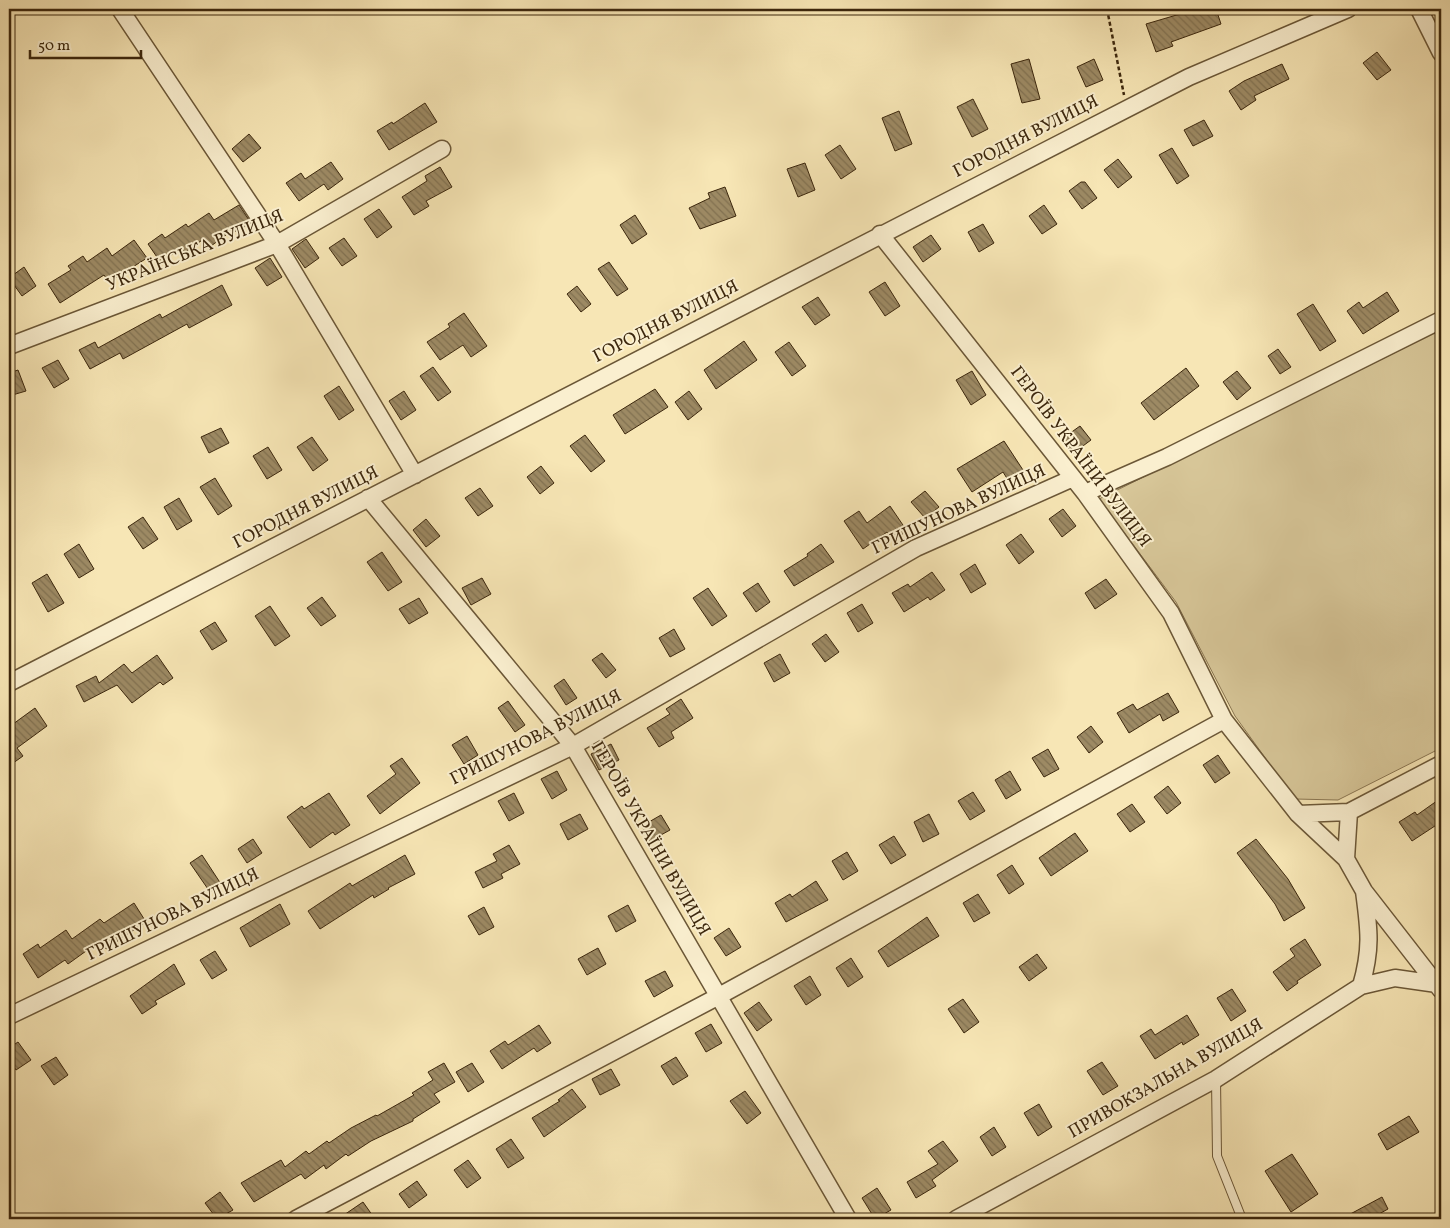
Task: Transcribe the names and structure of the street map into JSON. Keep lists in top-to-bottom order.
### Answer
{
  "streets": {
    "street": [
      "ГОРОДНЯ ВУЛИЦЯ",
      "УКРАЇНСЬКА ВУЛИЦЯ",
      "ГЕРОЇВ УКРАЇНИ ВУЛИЦЯ",
      "ГРИШУНОВА ВУЛИЦЯ",
      "ПРИВОКЗАЛЬНА ВУЛИЦЯ"
    ]
  },
  "crossings": [
    ["ГОРОДНЯ ВУЛИЦЯ", "ГЕРОЇВ УКРАЇНИ ВУЛИЦЯ"],
    ["ГЕРОЇВ УКРАЇНИ ВУЛИЦЯ", "ГРИШУНОВА ВУЛИЦЯ"]
  ],
  "scale_bar": "50 m"
}
